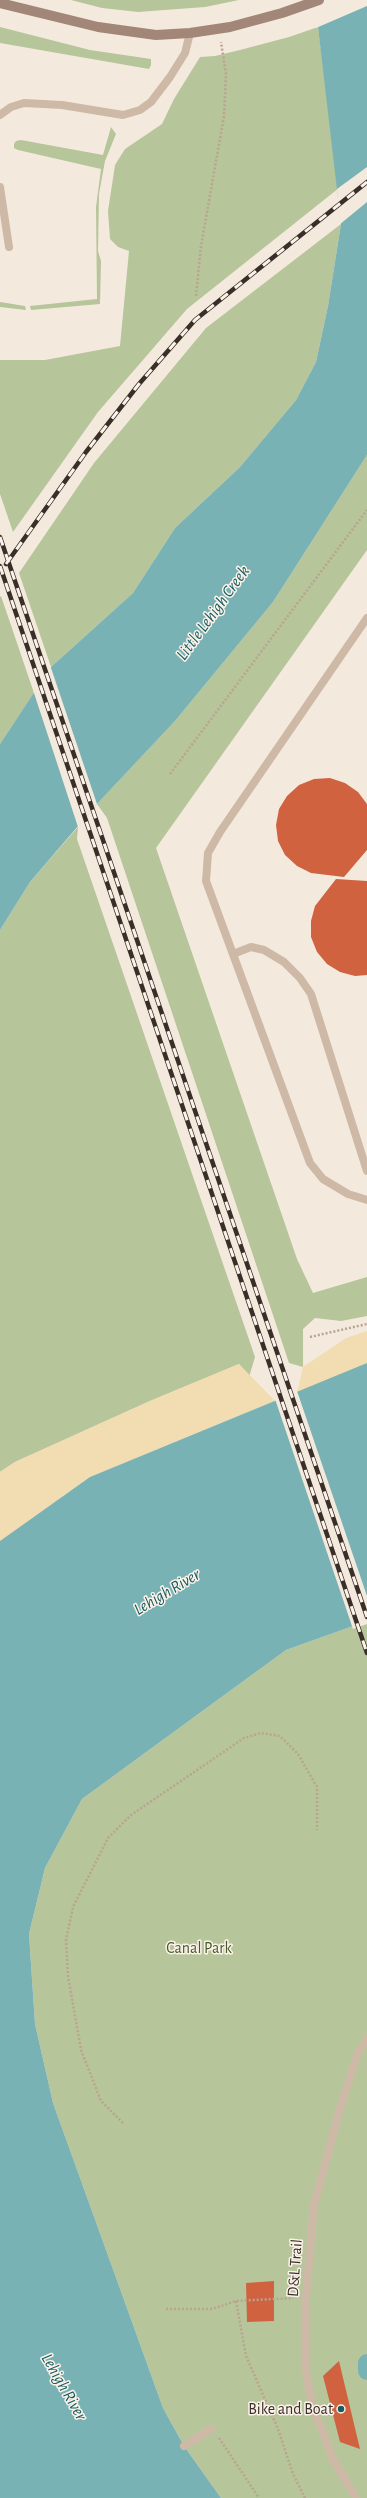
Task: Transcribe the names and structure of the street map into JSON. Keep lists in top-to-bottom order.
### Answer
{
  "streets": {
    "lane": ["D&L Trail"]
  },
  "water": ["Little Lehigh Creek", "Lehigh River"],
  "parks": ["Canal Park"],
  "places": ["Bike and Boat"]
}
